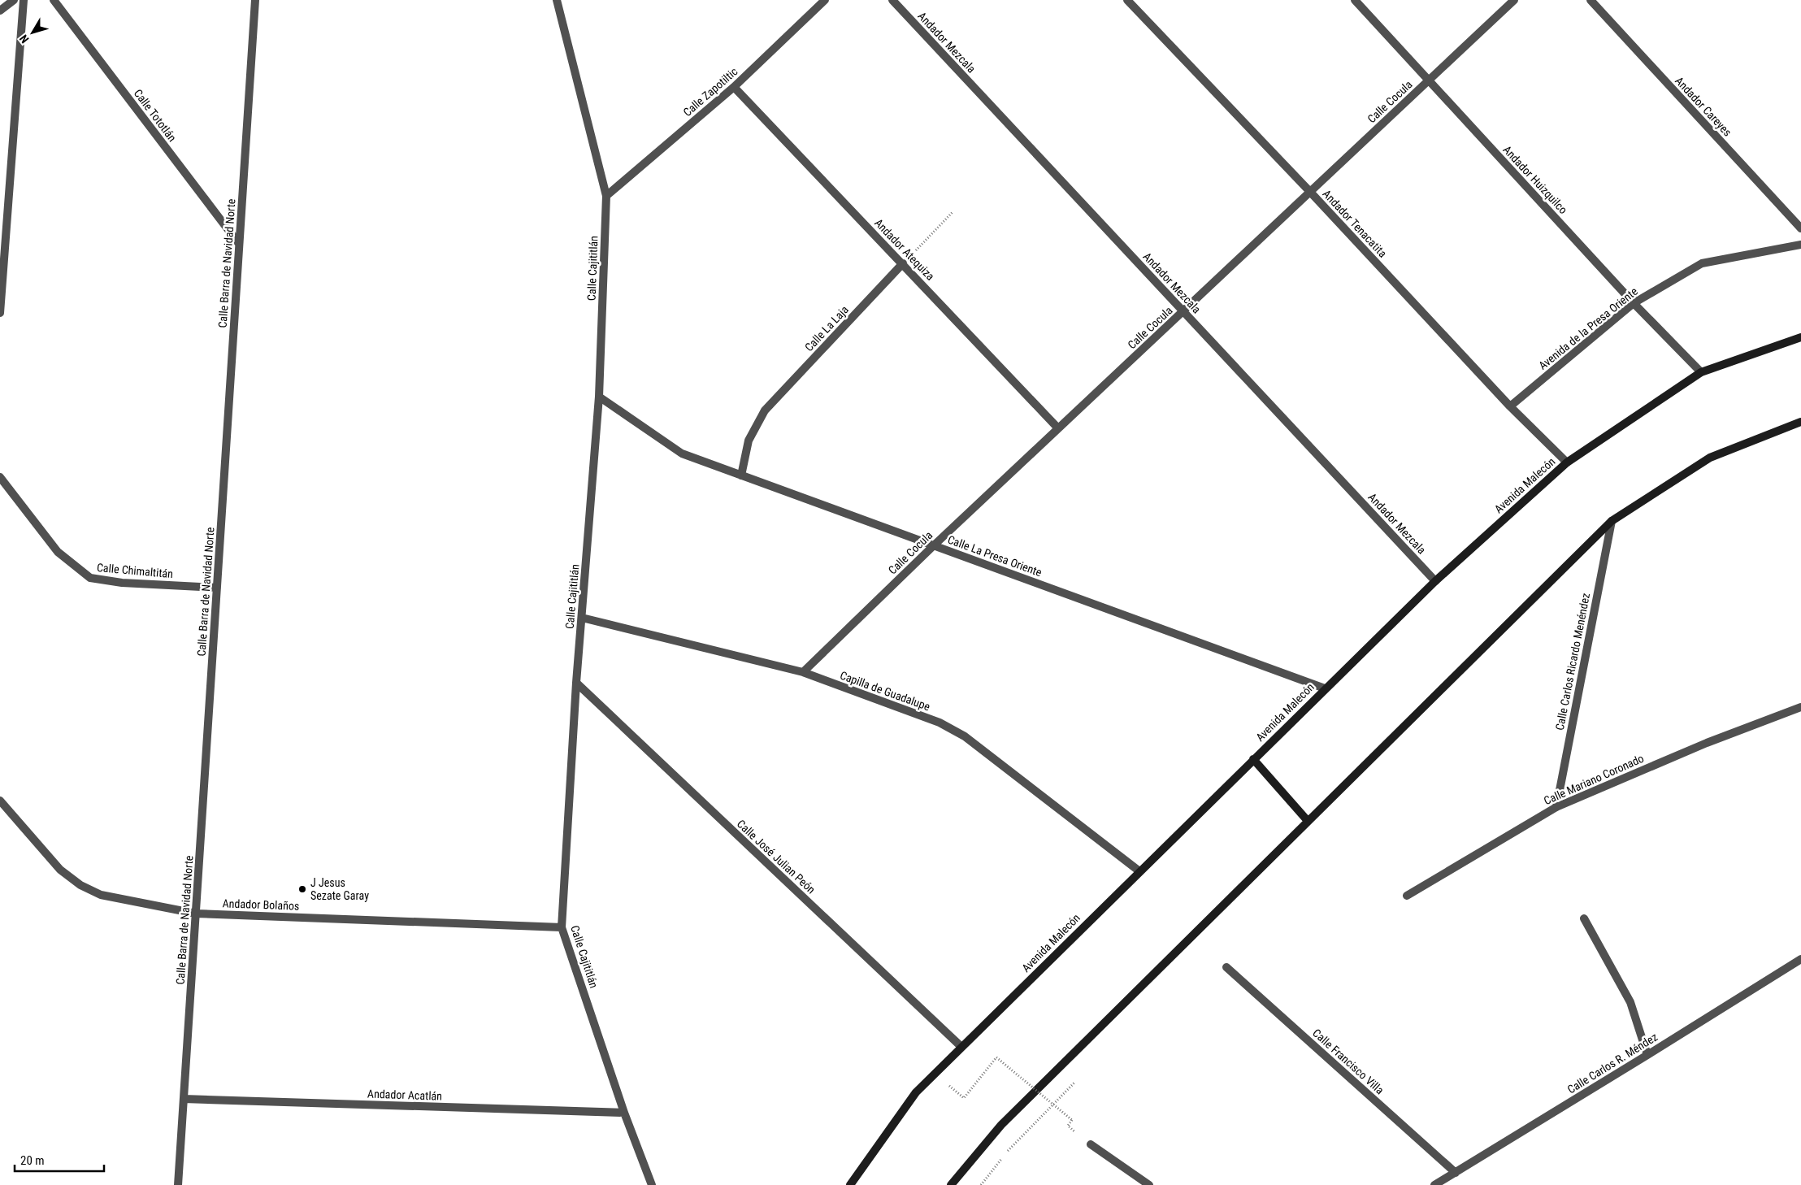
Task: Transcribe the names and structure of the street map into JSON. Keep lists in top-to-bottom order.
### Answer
{
  "streets": {
    "main road": ["Avenida Malecón"],
    "street": [
      "Andador Mezcala",
      "Calle Zapotiltic",
      "Calle Cocula",
      "Andador Careyes",
      "Calle Tototlán",
      "Andador Huizquilco",
      "Andador Tenacatita",
      "Andador Atequiza",
      "Calle Barra de Navidad Norte",
      "Calle Cajititlán",
      "Calle La Laja",
      "Avenida de la Presa Oriente",
      "Calle La Presa Oriente",
      "Calle Chimaltitán",
      "Calle Carlos Ricardo Menéndez",
      "Capilla de Guadalupe",
      "Calle Mariano Coronado",
      "Calle José Julian Peón",
      "Andador Bolaños",
      "Calle Francisco Villa",
      "Calle Carlos R. Méndez",
      "Andador Acatlán"
    ]
  },
  "crossings": [
    ["Andador Mezcala", "Calle Cocula"],
    ["Andador Mezcala", "Avenida Malecón"],
    ["Calle Zapotiltic", "Andador Atequiza"],
    ["Calle Zapotiltic", "Calle Cajititlán"],
    ["Calle Cocula", "Andador Huizquilco"],
    ["Calle Cocula", "Andador Tenacatita"],
    ["Calle Cocula", "Andador Atequiza"],
    ["Calle Cocula", "Calle La Presa Oriente"],
    ["Calle Cocula", "Capilla de Guadalupe"],
    ["Calle Tototlán", "Calle Barra de Navidad Norte"],
    ["Andador Huizquilco", "Avenida de la Presa Oriente"],
    ["Andador Huizquilco", "Avenida Malecón"],
    ["Andador Tenacatita", "Avenida de la Presa Oriente"],
    ["Andador Tenacatita", "Avenida Malecón"],
    ["Andador Atequiza", "Calle La Laja"],
    ["Calle Barra de Navidad Norte", "Calle Chimaltitán"],
    ["Calle Barra de Navidad Norte", "Andador Bolaños"],
    ["Calle Barra de Navidad Norte", "Andador Acatlán"],
    ["Calle Cajititlán", "Calle La Presa Oriente"],
    ["Calle Cajititlán", "Capilla de Guadalupe"],
    ["Calle Cajititlán", "Calle José Julian Peón"],
    ["Calle Cajititlán", "Andador Bolaños"],
    ["Calle Cajititlán", "Andador Acatlán"],
    ["Calle La Laja", "Calle La Presa Oriente"],
    ["Avenida Malecón", "Calle La Presa Oriente"],
    ["Avenida Malecón", "Capilla de Guadalupe"],
    ["Avenida Malecón", "Calle José Julian Peón"],
    ["Calle Carlos Ricardo Menéndez", "Calle Mariano Coronado"],
    ["Calle Francisco Villa", "Calle Carlos R. Méndez"]
  ],
  "places": ["J Jesus Sezate Garay"],
  "scale_bar": "20 m",
  "north": "bottom left"
}
